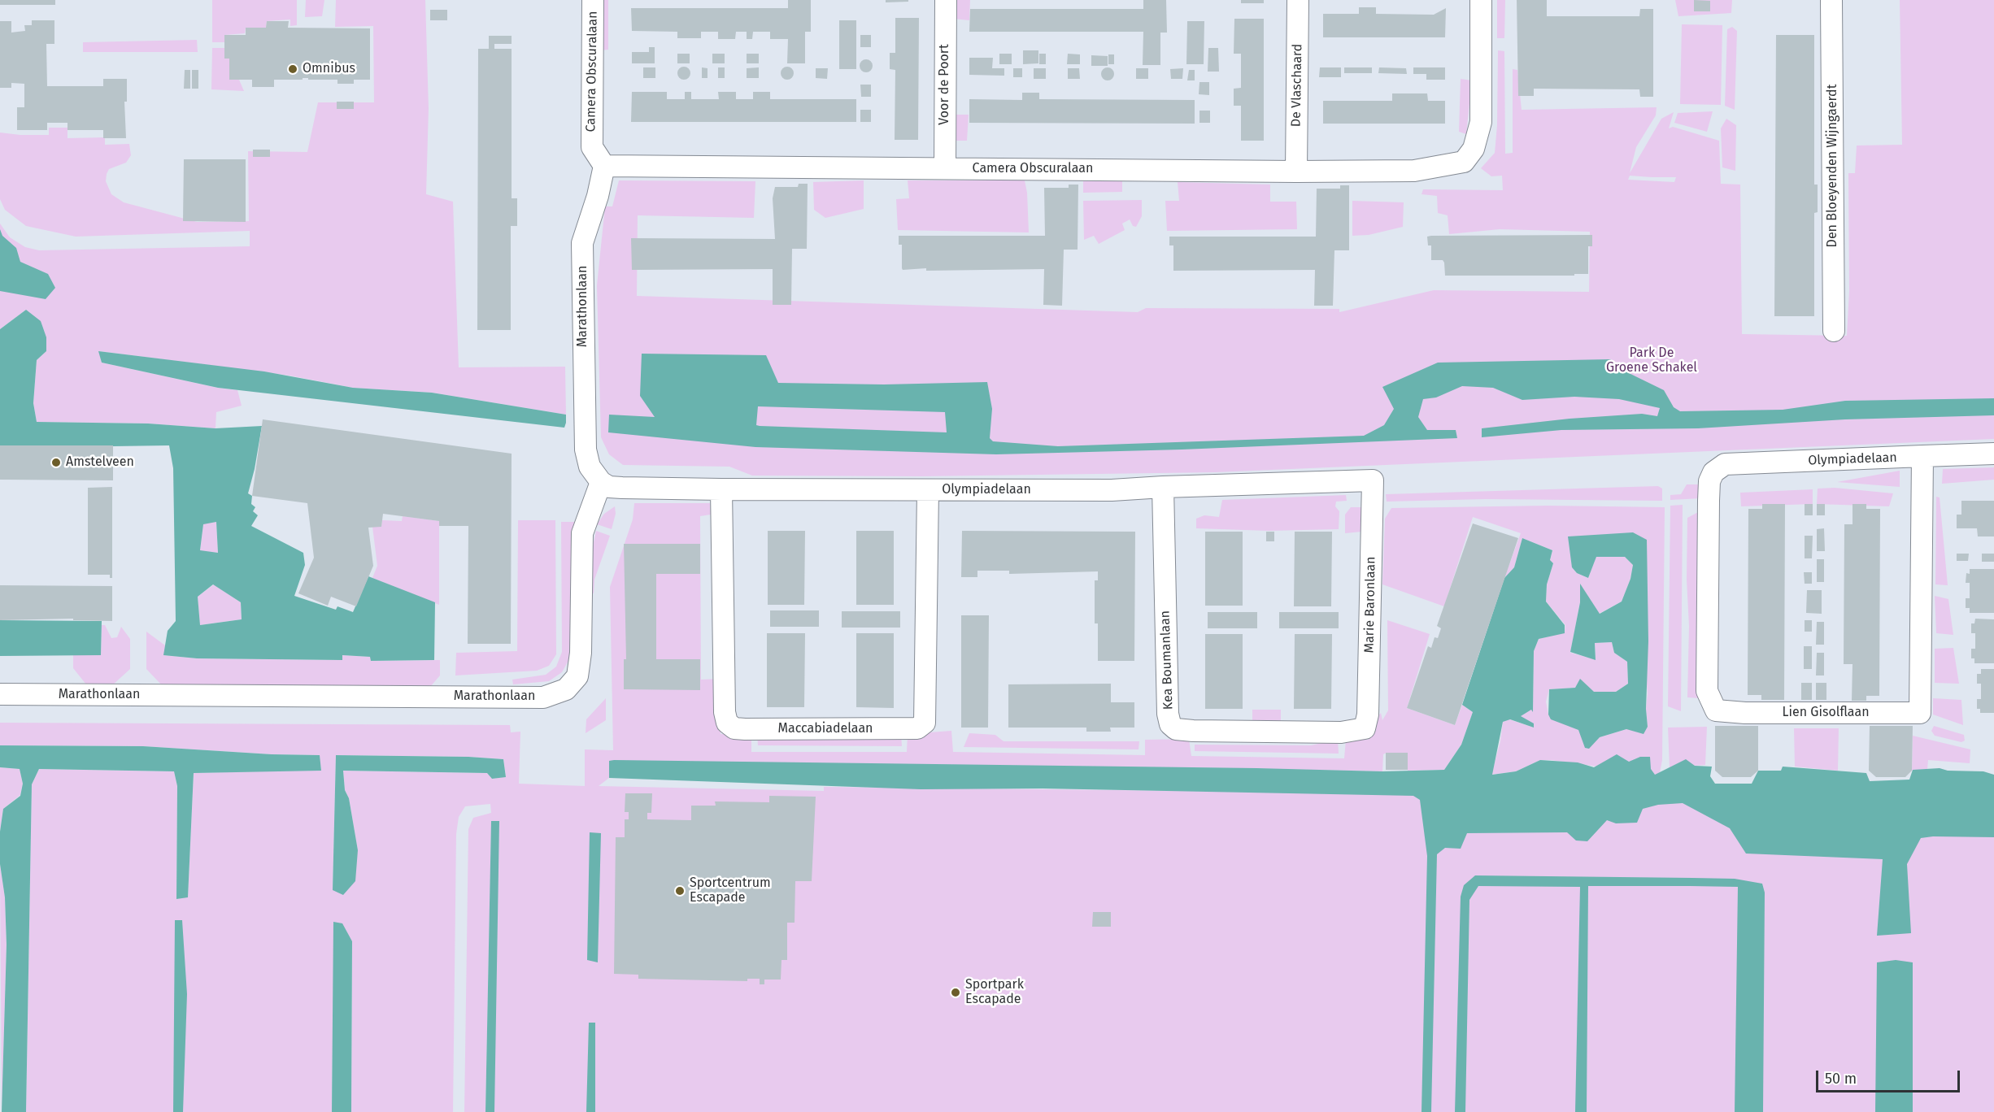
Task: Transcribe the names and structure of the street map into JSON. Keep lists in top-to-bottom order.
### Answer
{
  "streets": {
    "street": [
      "Camera Obscuralaan",
      "Voor de Poort",
      "De Vlaschaard",
      "Den Bloeyenden Wijngaerdt",
      "Marathonlaan",
      "Olympiadelaan",
      "Marie Baronlaan",
      "Kea Boumanlaan",
      "Lien Gisolflaan",
      "Maccabiadelaan"
    ]
  },
  "crossings": [
    ["Camera Obscuralaan", "Voor de Poort"],
    ["Camera Obscuralaan", "De Vlaschaard"],
    ["Camera Obscuralaan", "Marathonlaan"],
    ["Marathonlaan", "Olympiadelaan"],
    ["Olympiadelaan", "Marie Baronlaan"],
    ["Olympiadelaan", "Kea Boumanlaan"],
    ["Olympiadelaan", "Lien Gisolflaan"],
    ["Olympiadelaan", "Maccabiadelaan"],
    ["Marie Baronlaan", "Kea Boumanlaan"]
  ],
  "parks": ["Park De Groene Schakel"],
  "places": [
    "Omnibus",
    "Amstelveen",
    "Sportcentrum Escapade",
    "Sportpark Escapade"
  ],
  "scale_bar": "50 m"
}
